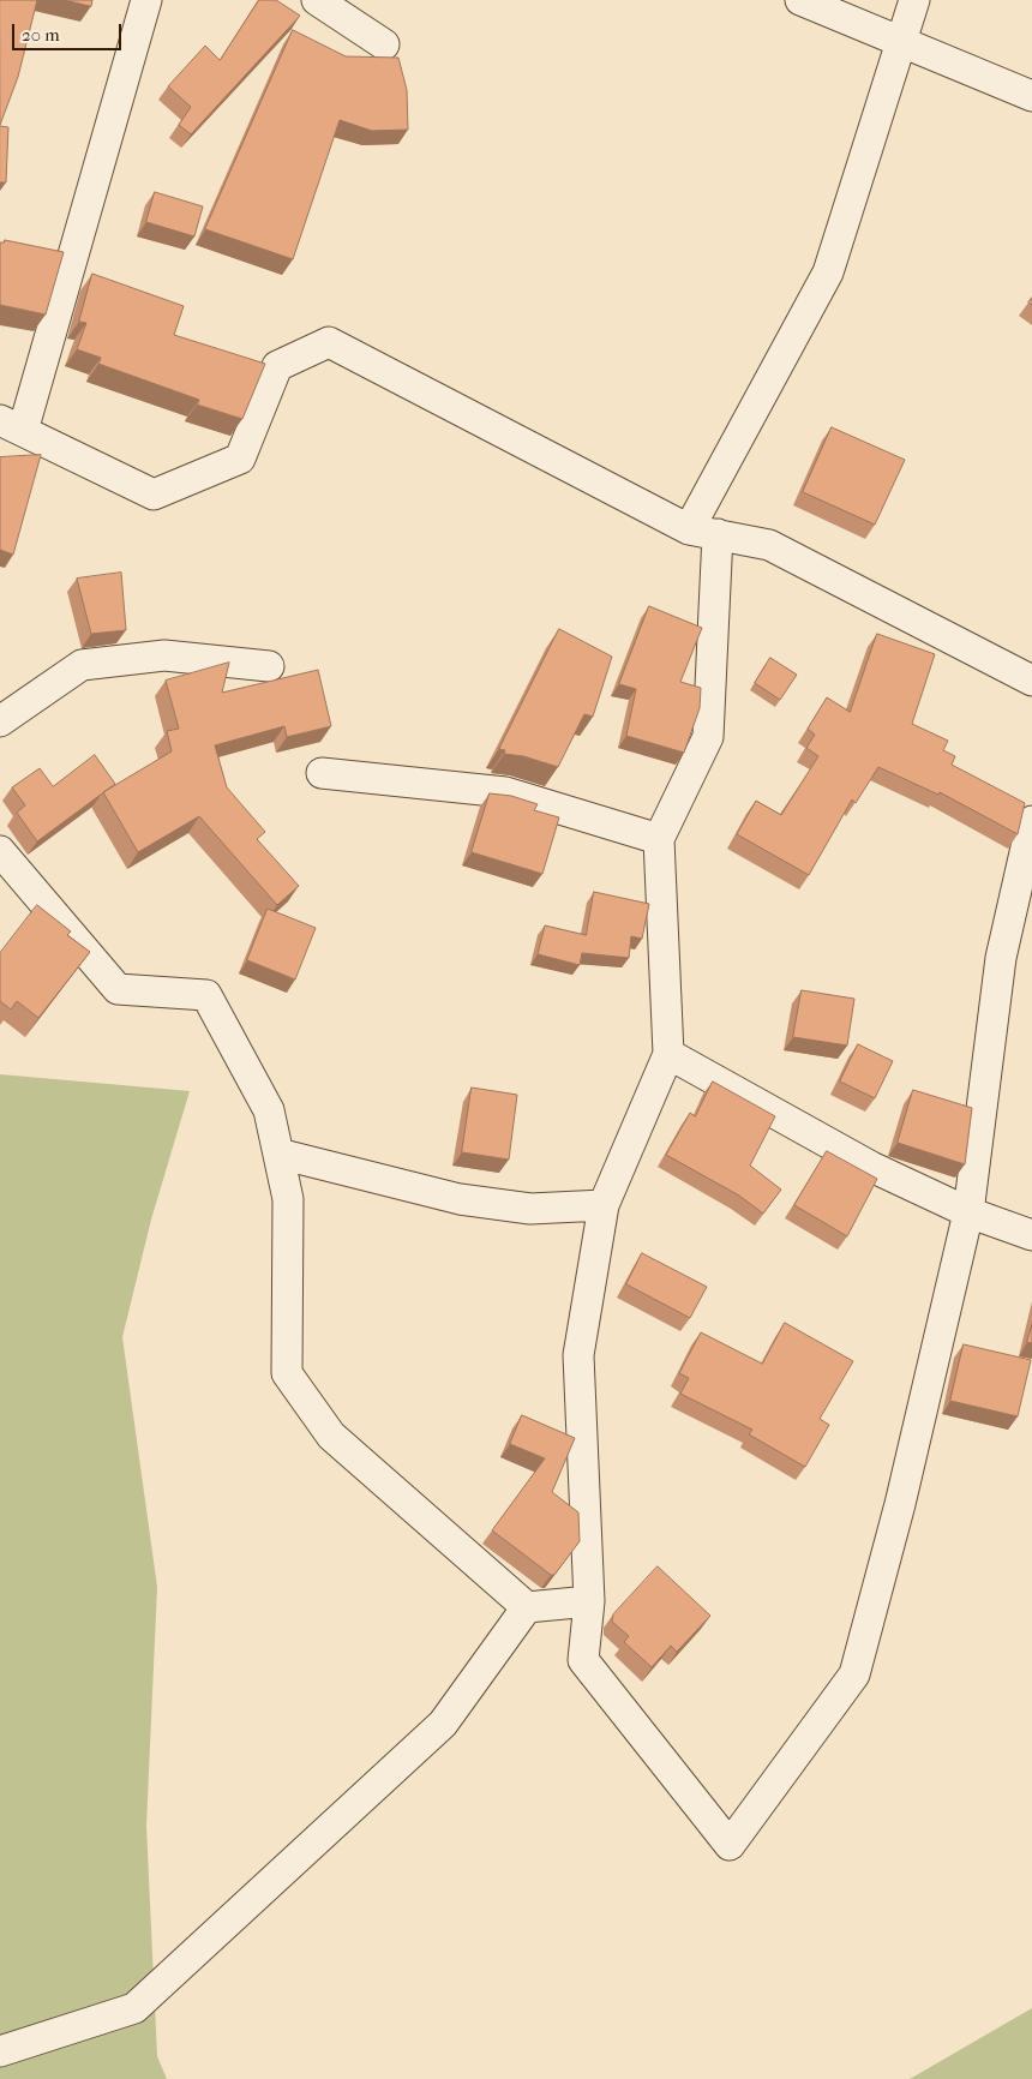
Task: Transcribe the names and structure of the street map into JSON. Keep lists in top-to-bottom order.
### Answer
{
  "scale_bar": "20 m"
}
